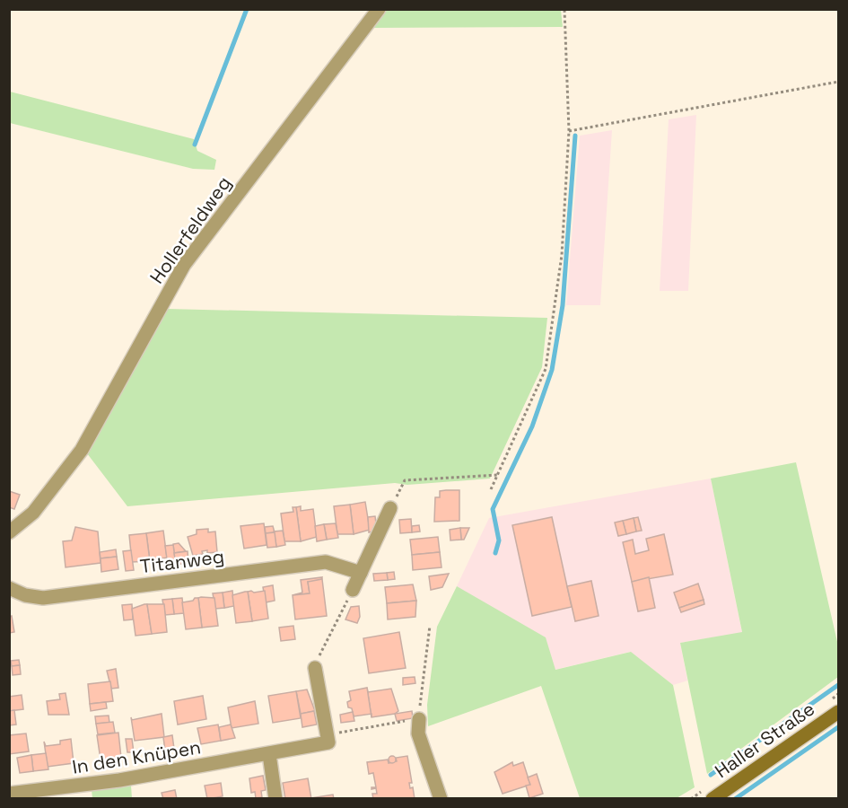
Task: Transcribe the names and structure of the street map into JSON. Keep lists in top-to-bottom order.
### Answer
{
  "streets": {
    "street": [
      "Hollerfeldweg",
      "Titanweg",
      "Haller Straße",
      "In den Knüpen"
    ]
  }
}
